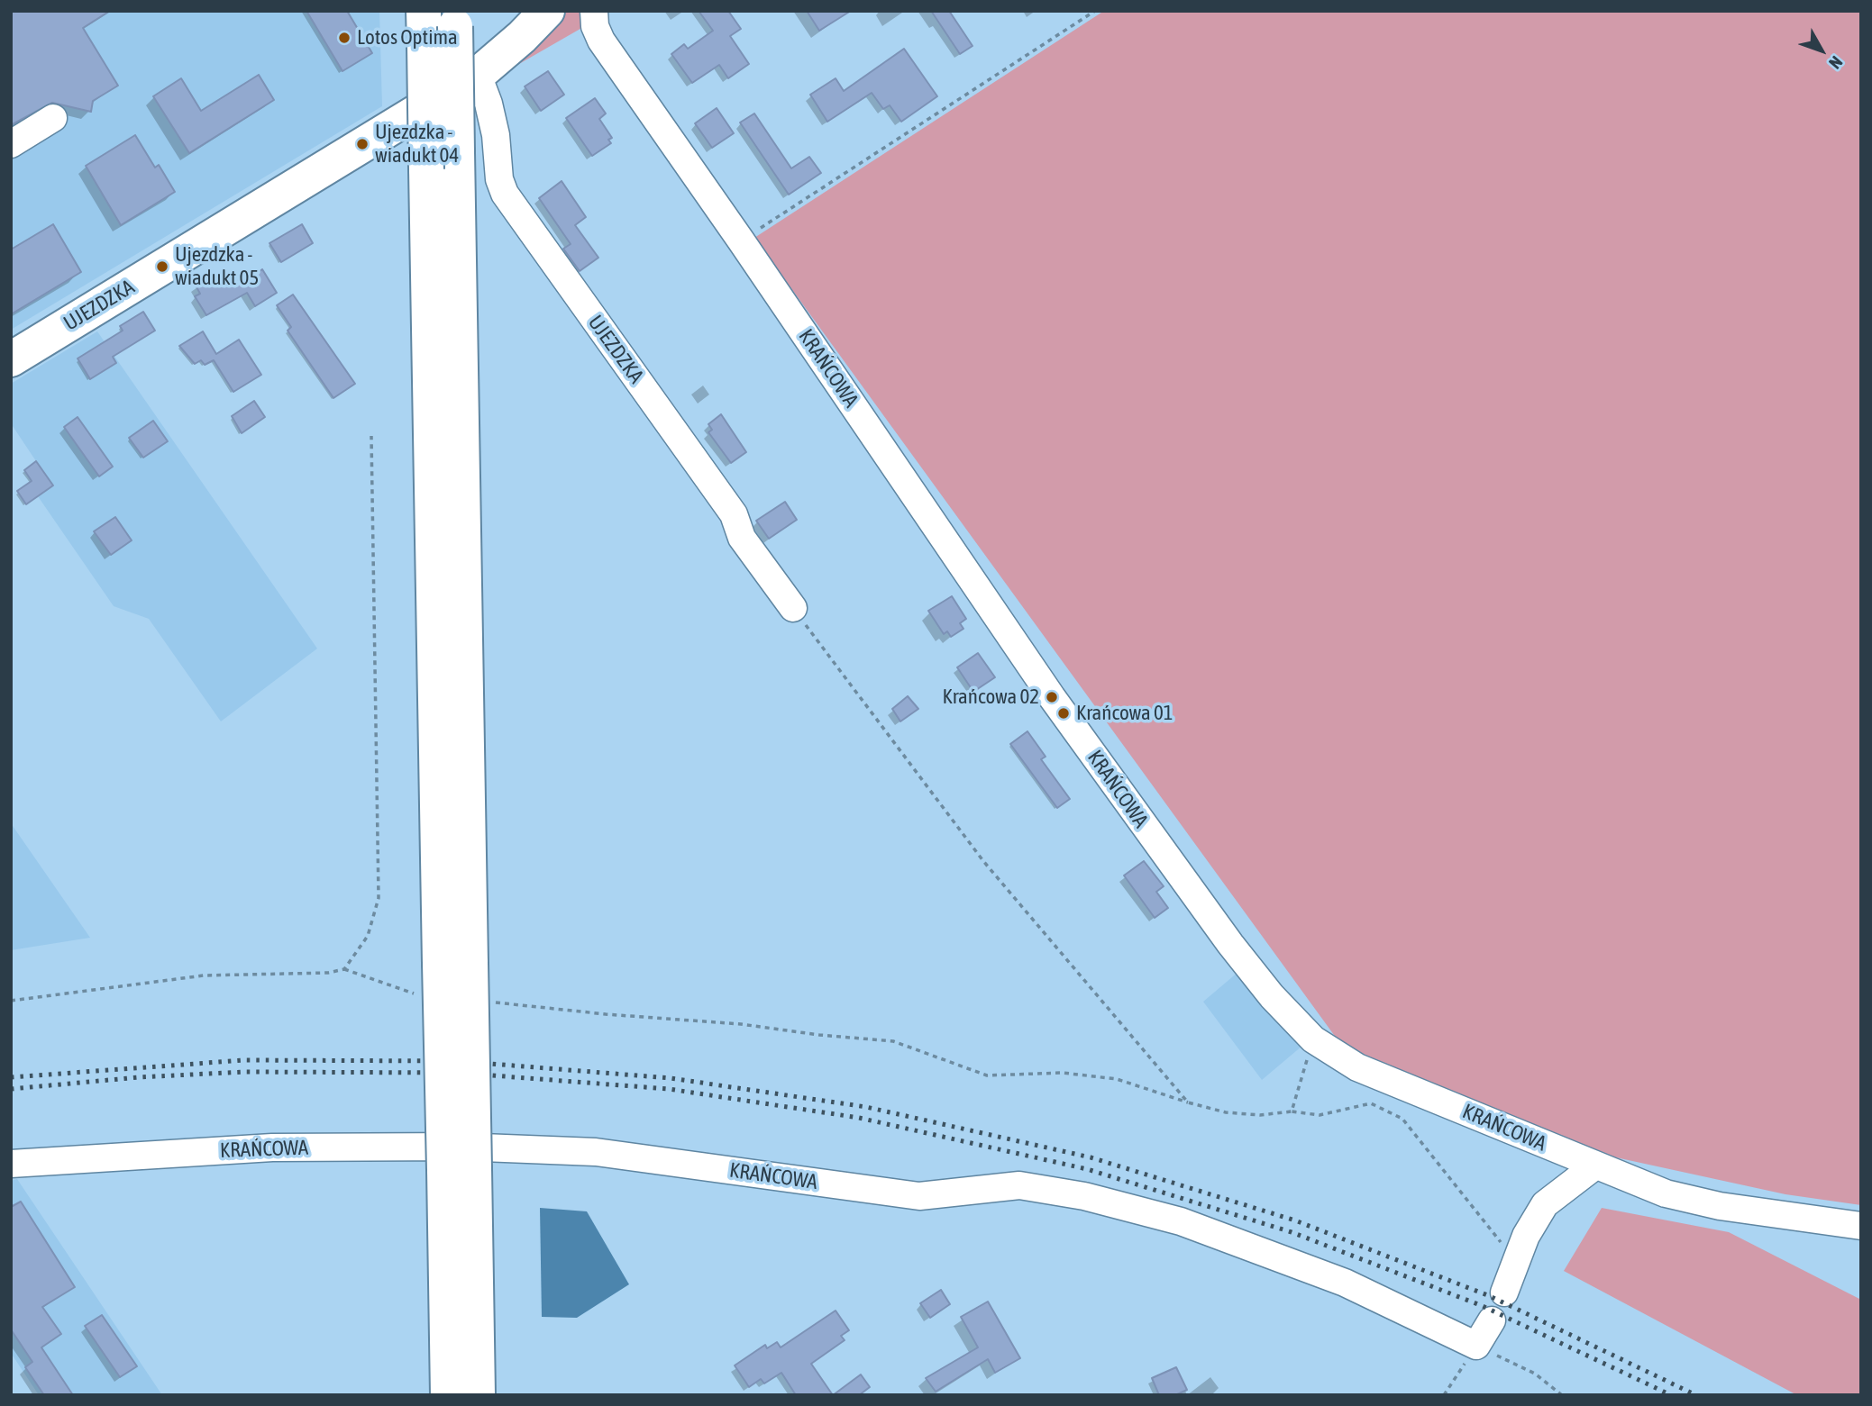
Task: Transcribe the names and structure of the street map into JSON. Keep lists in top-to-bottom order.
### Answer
{
  "streets": {
    "main road": ["UJEZDZKA"],
    "street": ["KRAŃCOWA"]
  },
  "places": [
    "Lotos Optima",
    "Ujezdzka - wiadukt 04",
    "Ujezdzka - wiadukt 05",
    "Krańcowa 02",
    "Krańcowa 01"
  ],
  "north": "bottom right"
}
